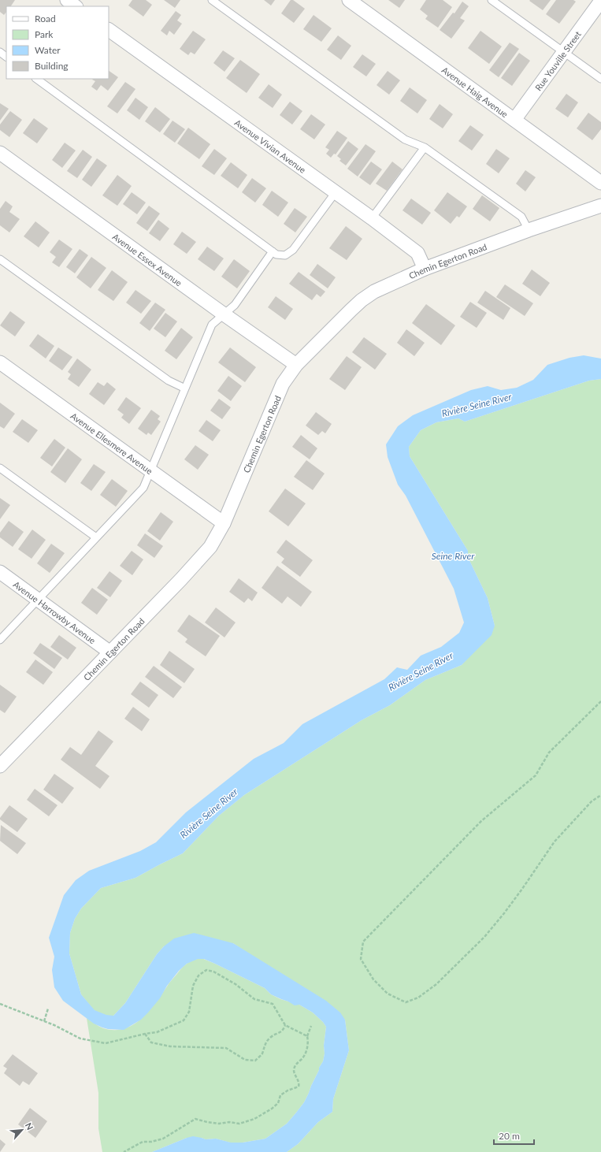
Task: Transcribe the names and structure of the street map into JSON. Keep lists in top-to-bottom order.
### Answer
{
  "streets": {
    "street": [
      "Rue Youville Street",
      "Avenue Haig Avenue",
      "Avenue Vivian Avenue",
      "Avenue Essex Avenue",
      "Chemin Egerton Road",
      "Avenue Ellesmere Avenue",
      "Avenue Harrowby Avenue"
    ]
  },
  "crossings": [
    ["Rue Youville Street", "Avenue Haig Avenue"],
    ["Avenue Vivian Avenue", "Chemin Egerton Road"],
    ["Avenue Essex Avenue", "Chemin Egerton Road"],
    ["Chemin Egerton Road", "Avenue Ellesmere Avenue"],
    ["Chemin Egerton Road", "Avenue Harrowby Avenue"]
  ],
  "water": ["Rivière Seine River", "Seine River"],
  "legend": [
    "Road",
    "Park",
    "Water",
    "Building"
  ],
  "scale_bar": "20 m",
  "north": "top right"
}
